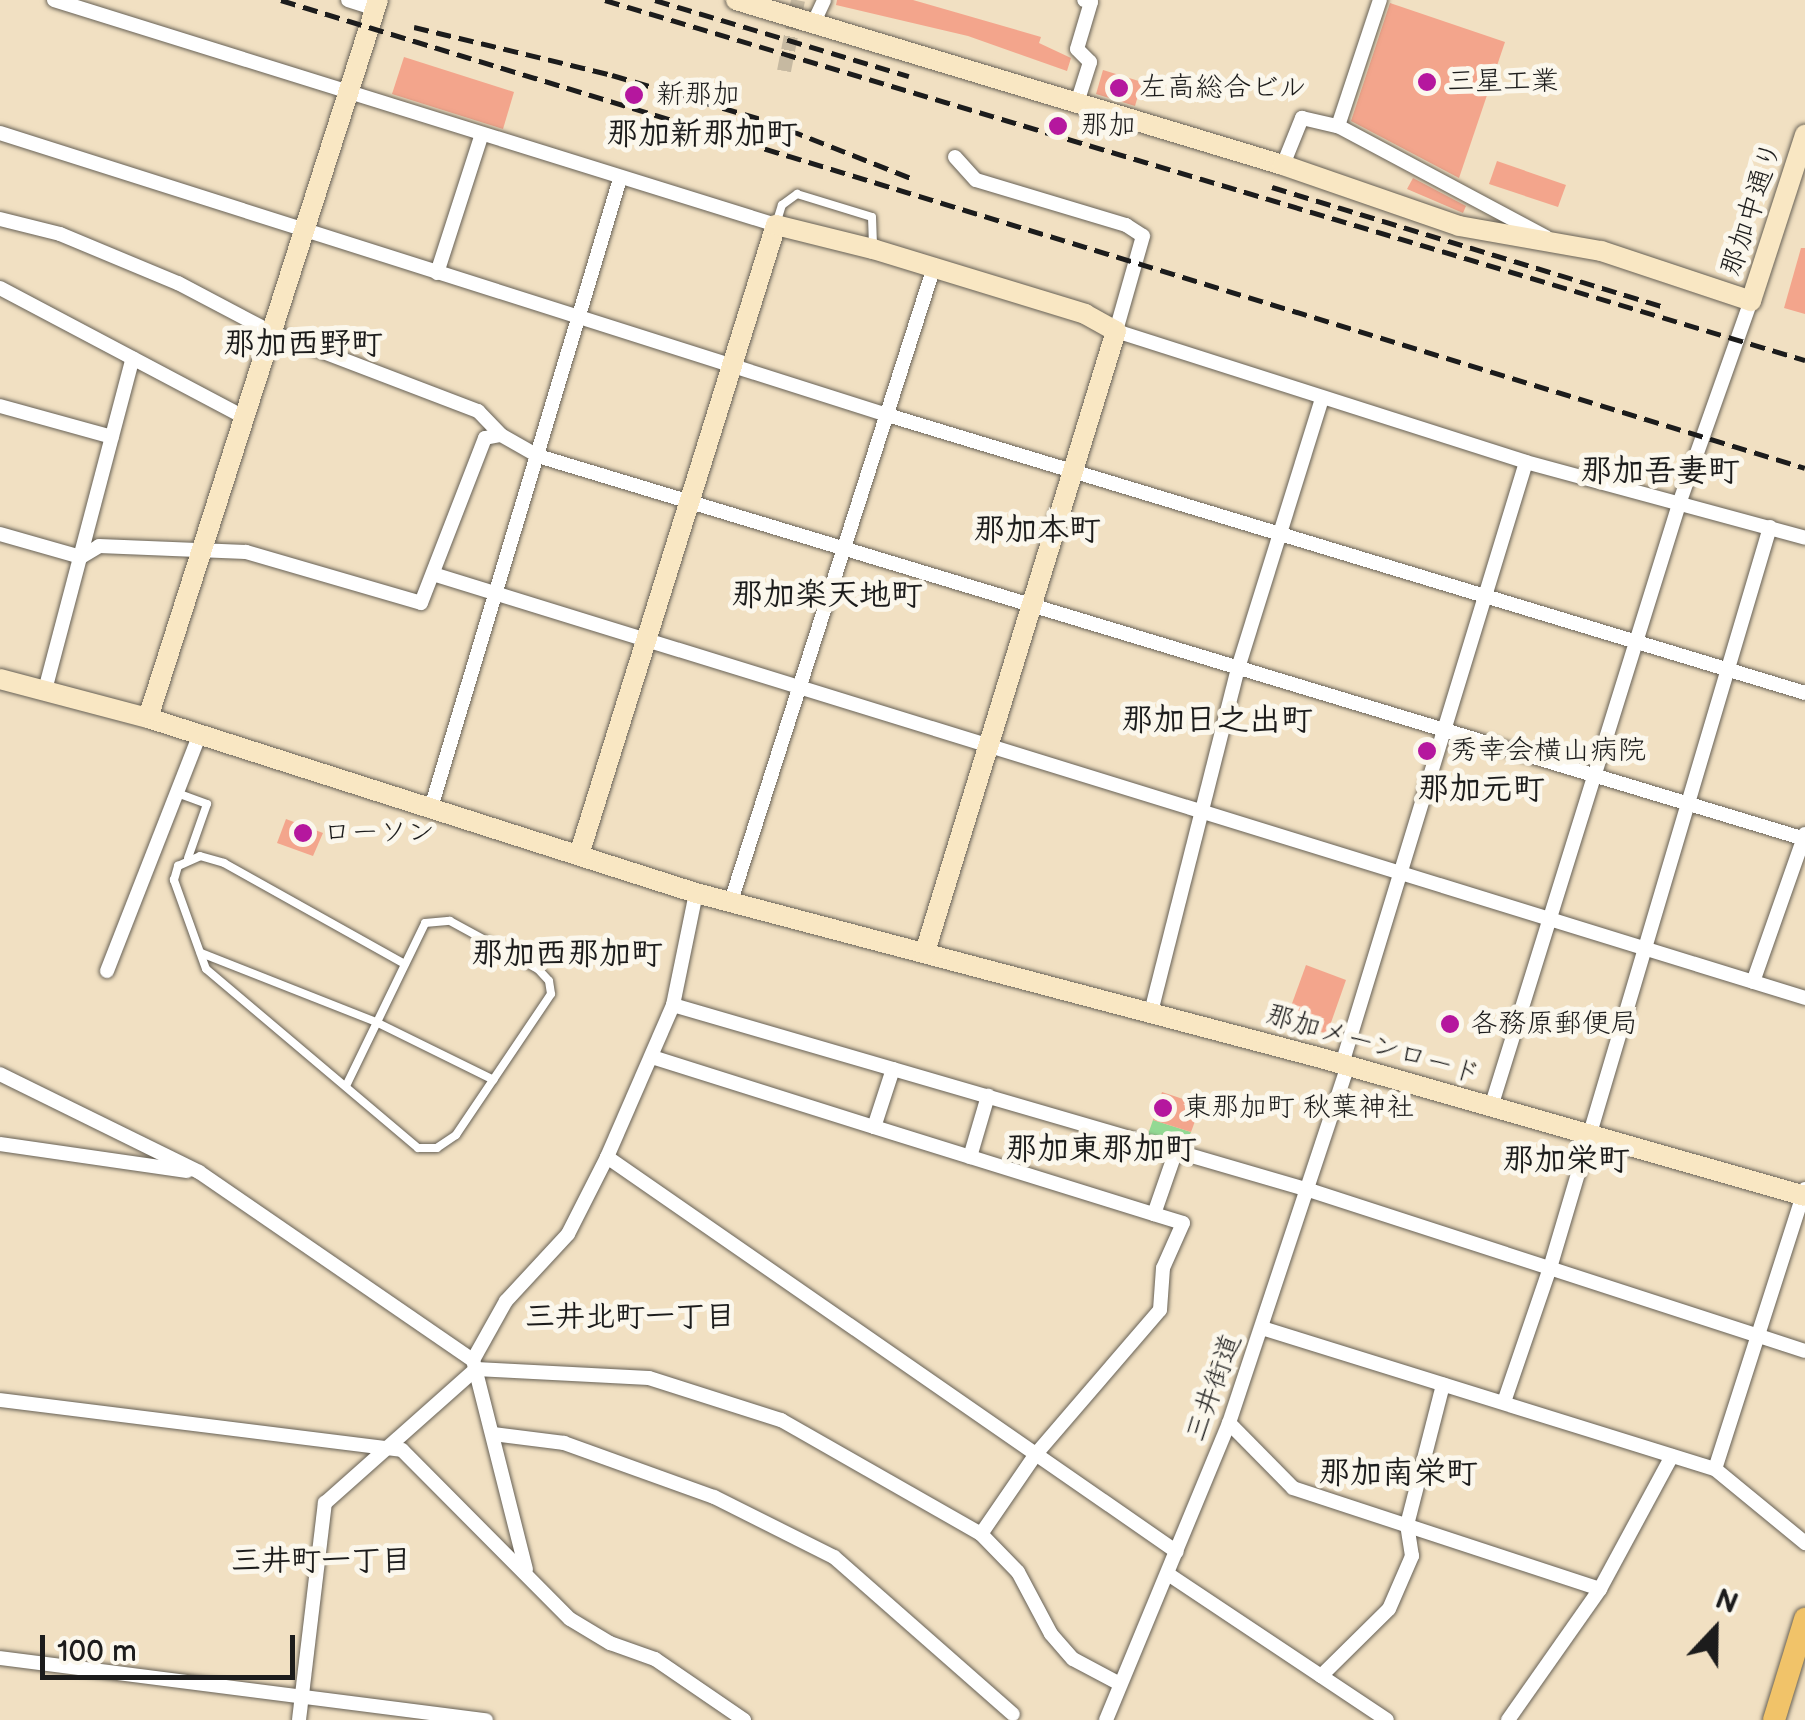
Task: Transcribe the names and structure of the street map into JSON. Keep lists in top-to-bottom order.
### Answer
{
  "streets": {
    "street": ["那加中通り", "那加メーンロード", "三井街道"]
  },
  "crossings": [
    ["那加メーンロード", "三井街道"]
  ],
  "districts": [
    "那加新那加町",
    "那加西野町",
    "那加吾妻町",
    "那加本町",
    "那加楽天地町",
    "那加日之出町",
    "那加元町",
    "那加西那加町",
    "那加東那加町",
    "那加栄町",
    "三井北町一丁目",
    "那加南栄町",
    "三井町一丁目"
  ],
  "places": [
    "三星工業",
    "左高総合ビル",
    "新那加",
    "那加",
    "秀幸会横山病院",
    "ローソン",
    "各務原郵便局",
    "東那加町 秋葉神社"
  ],
  "scale_bar": "100 m",
  "north": "top"
}
